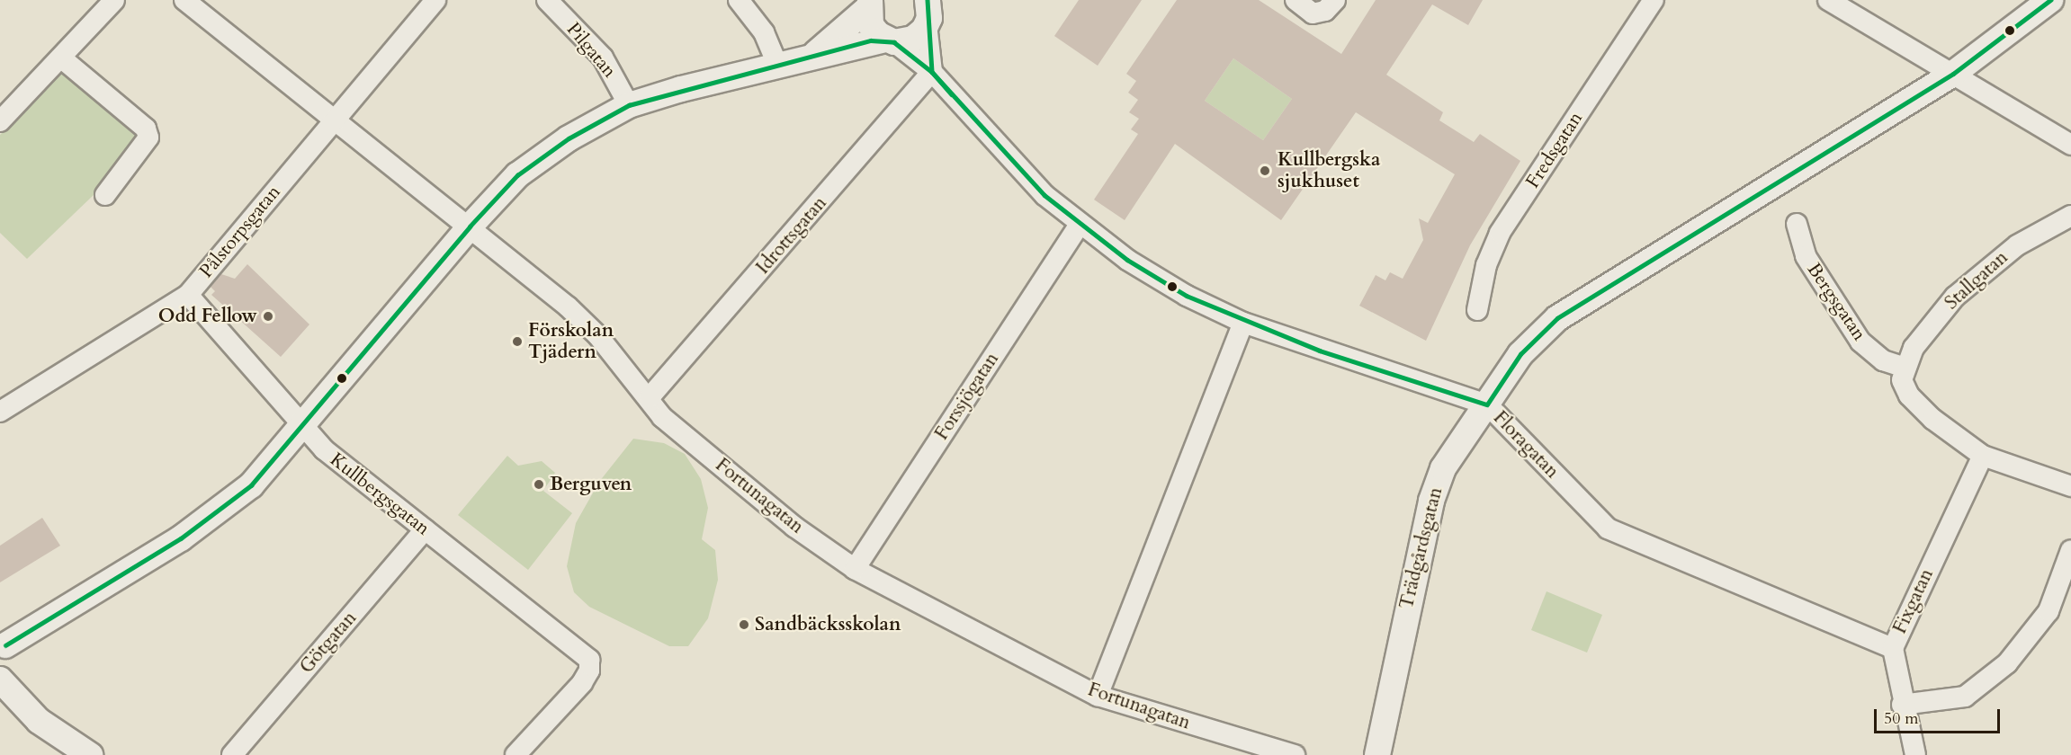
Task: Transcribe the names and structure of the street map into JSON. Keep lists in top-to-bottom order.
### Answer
{
  "streets": {
    "street": [
      "Pilgatan",
      "Fredsgatan",
      "Pålstorpsgatan",
      "Idrottsgatan",
      "Stallgatan",
      "Bergsgatan",
      "Forssjögatan",
      "Floragatan",
      "Kullbergsgatan",
      "Fortunagatan",
      "Trädgårdsgatan",
      "Fixgatan",
      "Götgatan"
    ]
  },
  "crossings": [
    ["Pålstorpsgatan", "Kullbergsgatan"],
    ["Pålstorpsgatan", "Fortunagatan"],
    ["Idrottsgatan", "Floragatan"],
    ["Idrottsgatan", "Fortunagatan"],
    ["Stallgatan", "Bergsgatan"],
    ["Forssjögatan", "Floragatan"],
    ["Forssjögatan", "Fortunagatan"],
    ["Floragatan", "Trädgårdsgatan"],
    ["Floragatan", "Fixgatan"],
    ["Kullbergsgatan", "Götgatan"]
  ],
  "places": [
    "Kullbergska sjukhuset",
    "Odd Fellow",
    "Förskolan Tjädern",
    "Berguven",
    "Sandbäcksskolan"
  ],
  "scale_bar": "50 m"
}
